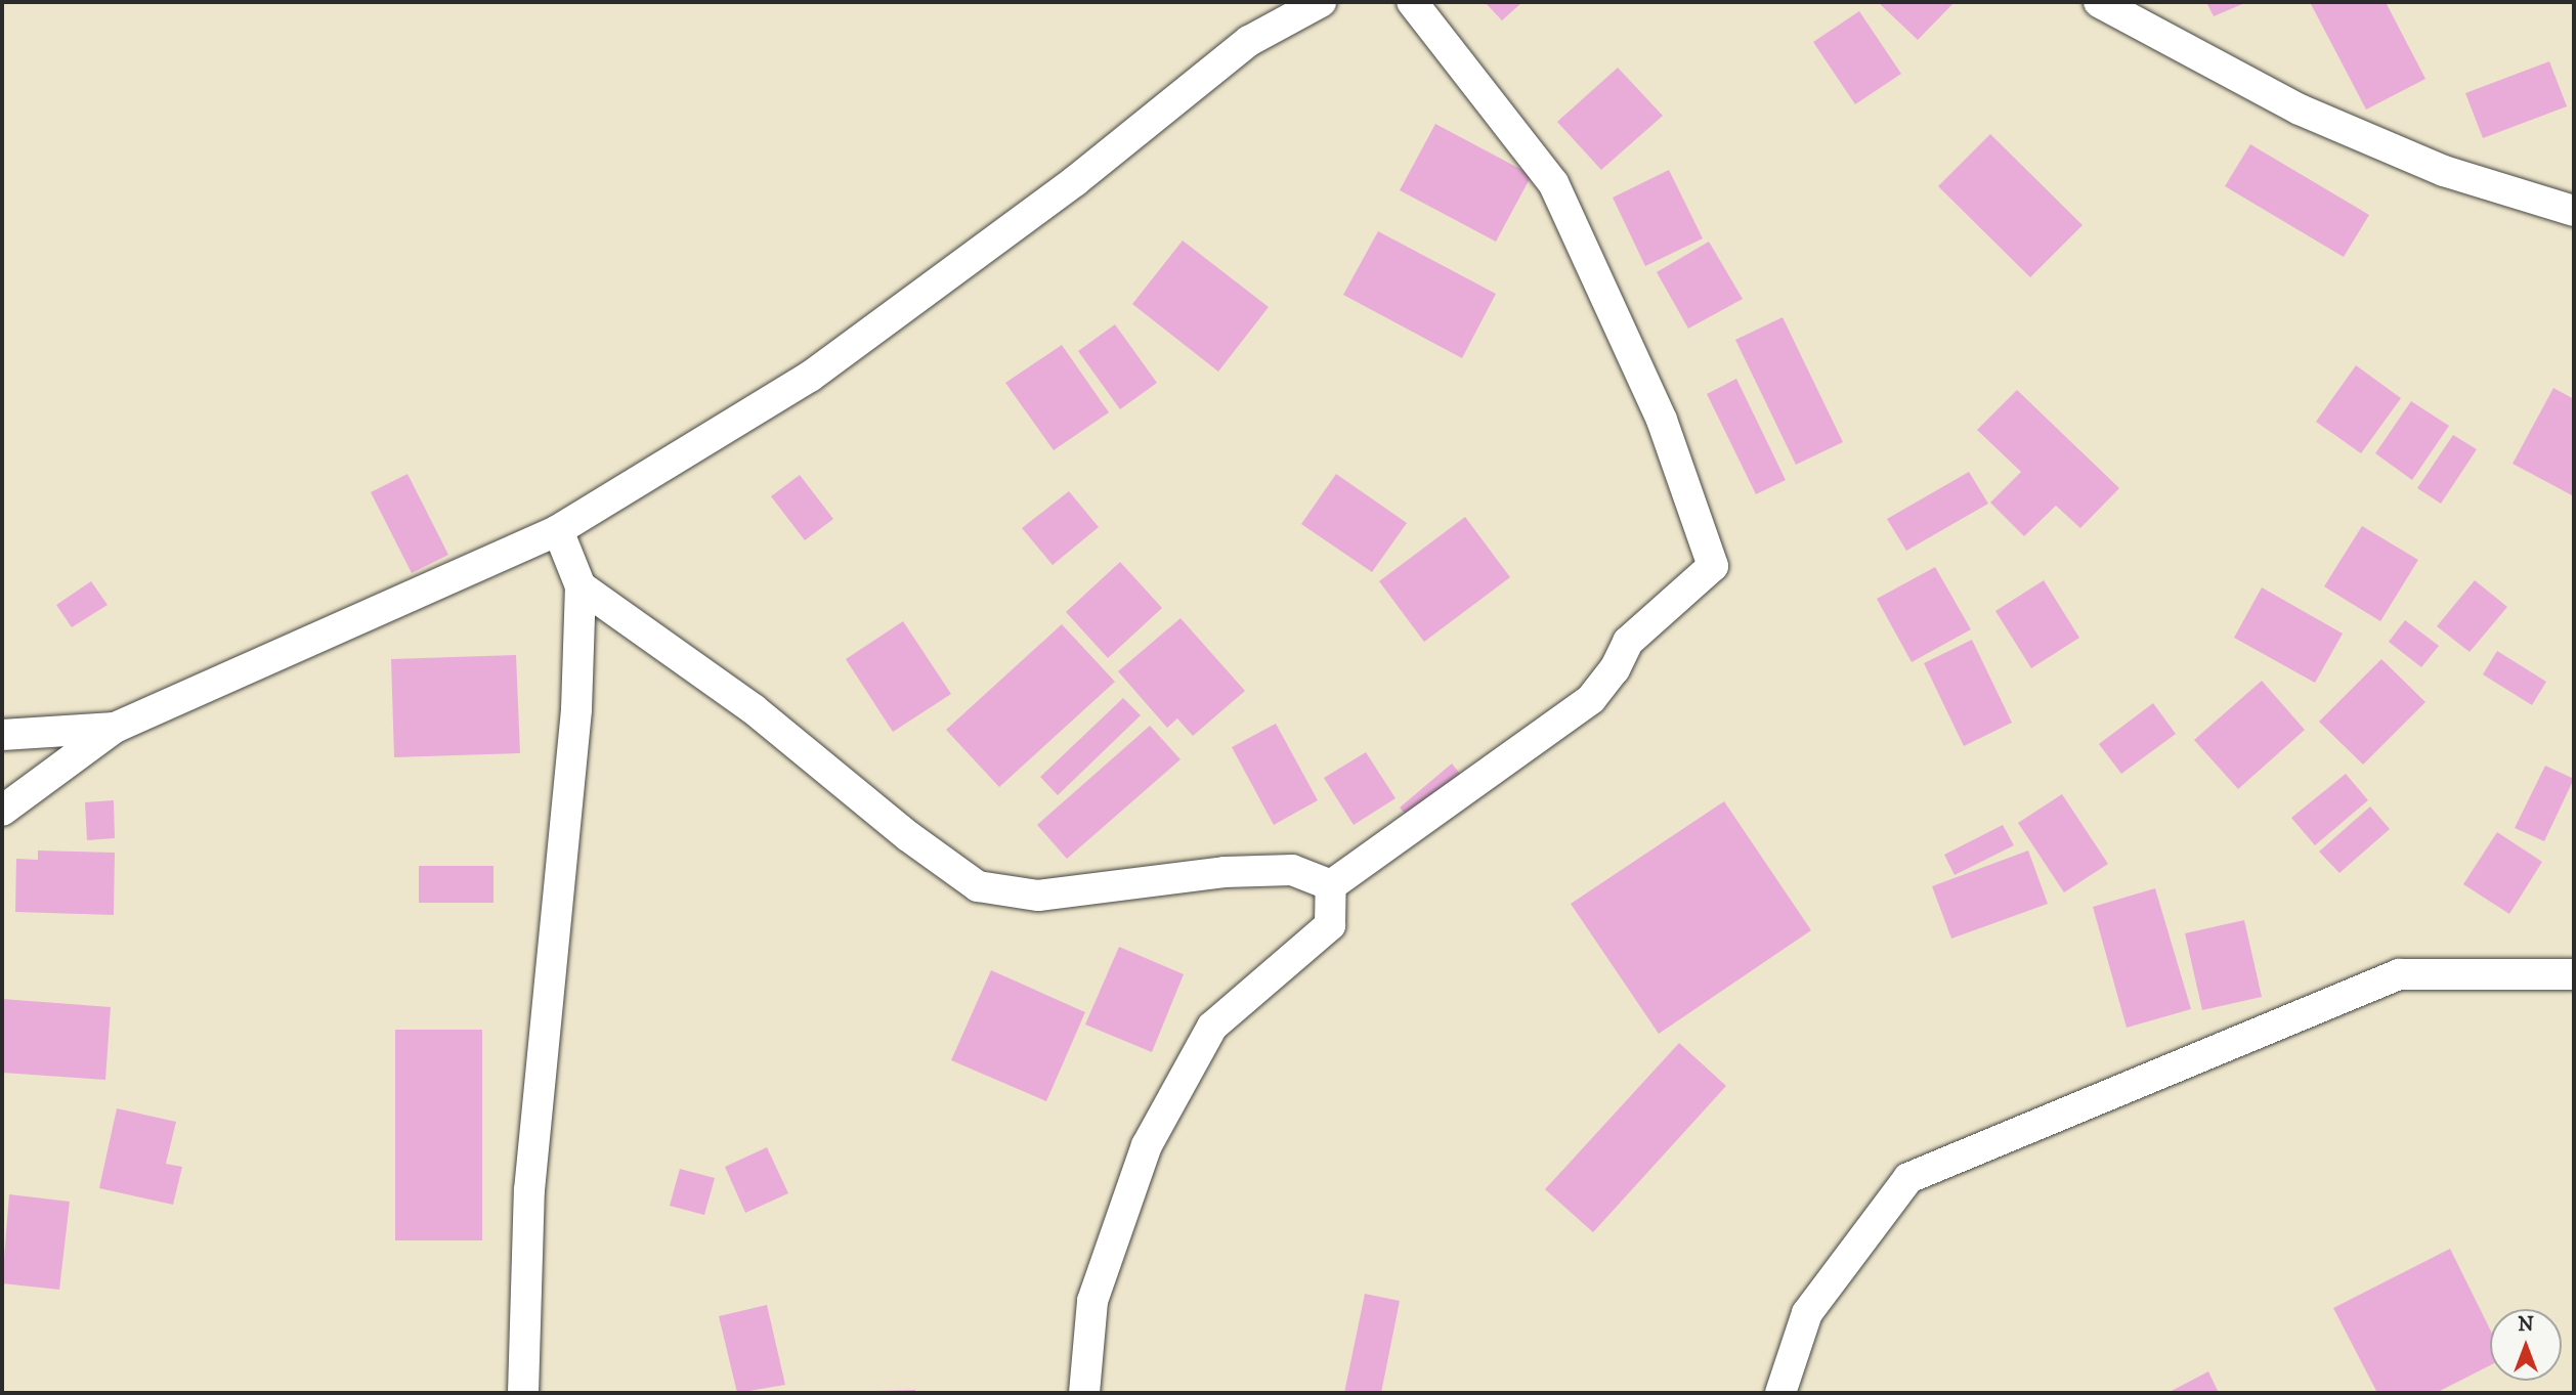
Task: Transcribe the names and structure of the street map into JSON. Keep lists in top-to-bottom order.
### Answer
{
  "north": "top"
}
